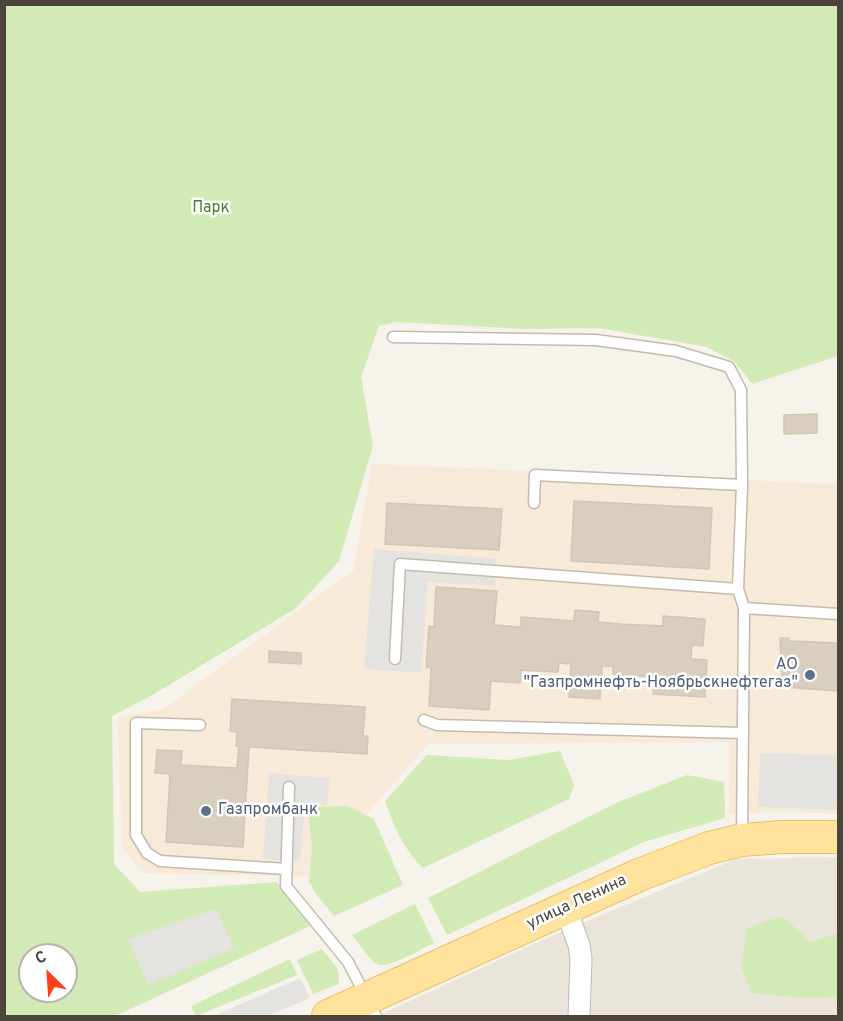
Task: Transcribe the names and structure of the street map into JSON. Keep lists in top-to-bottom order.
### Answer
{
  "streets": {
    "main road": ["улица Ленина"]
  },
  "parks": ["Парк"],
  "places": ["АО \"Газпромнефть-Ноябрьскнефтегаз\"", "Газпромбанк"],
  "north": "top left"
}
